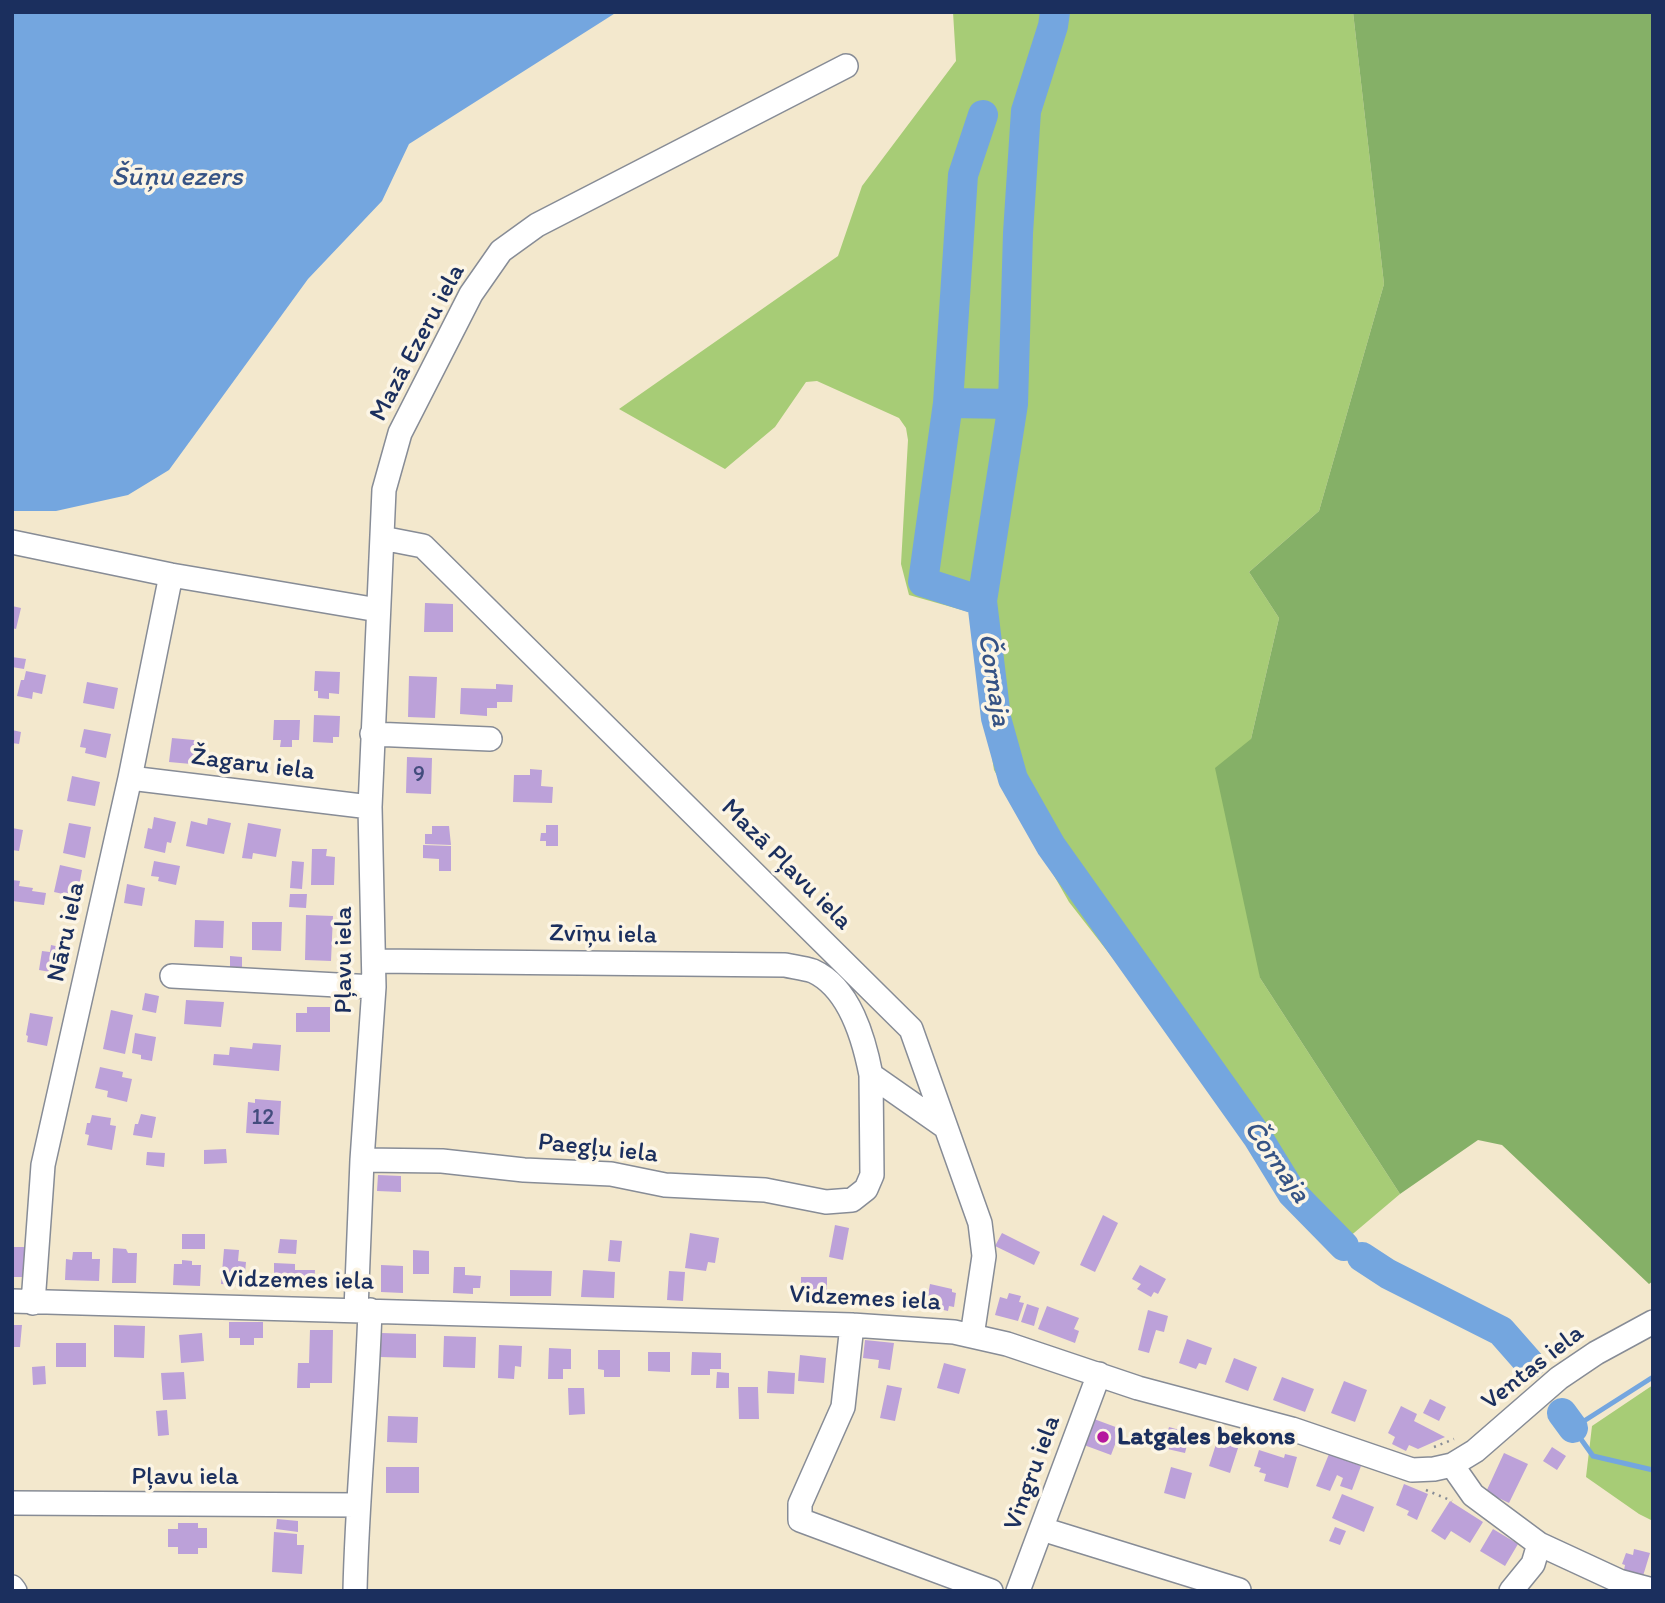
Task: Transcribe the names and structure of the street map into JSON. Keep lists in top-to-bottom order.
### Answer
{
  "streets": {
    "street": [
      "Mazā Ezeru iela",
      "Žagaru iela",
      "Mazā Pļavu iela",
      "Nāru iela",
      "Zvīņu iela",
      "Pļavu iela",
      "Paegļu iela",
      "Vidzemes iela",
      "Ventas iela",
      "Vingru iela"
    ]
  },
  "crossings": [
    ["Mazā Ezeru iela", "Mazā Pļavu iela"],
    ["Mazā Ezeru iela", "Pļavu iela"],
    ["Žagaru iela", "Nāru iela"],
    ["Žagaru iela", "Pļavu iela"],
    ["Mazā Pļavu iela", "Vidzemes iela"],
    ["Nāru iela", "Vidzemes iela"],
    ["Zvīņu iela", "Pļavu iela"],
    ["Zvīņu iela", "Paegļu iela"],
    ["Pļavu iela", "Paegļu iela"],
    ["Pļavu iela", "Vidzemes iela"],
    ["Vidzemes iela", "Ventas iela"],
    ["Vidzemes iela", "Vingru iela"]
  ],
  "water": ["Šūņu ezers", "Čornaja"],
  "places": ["Latgales bekons"],
  "house_numbers": ["9", "12"]
}
